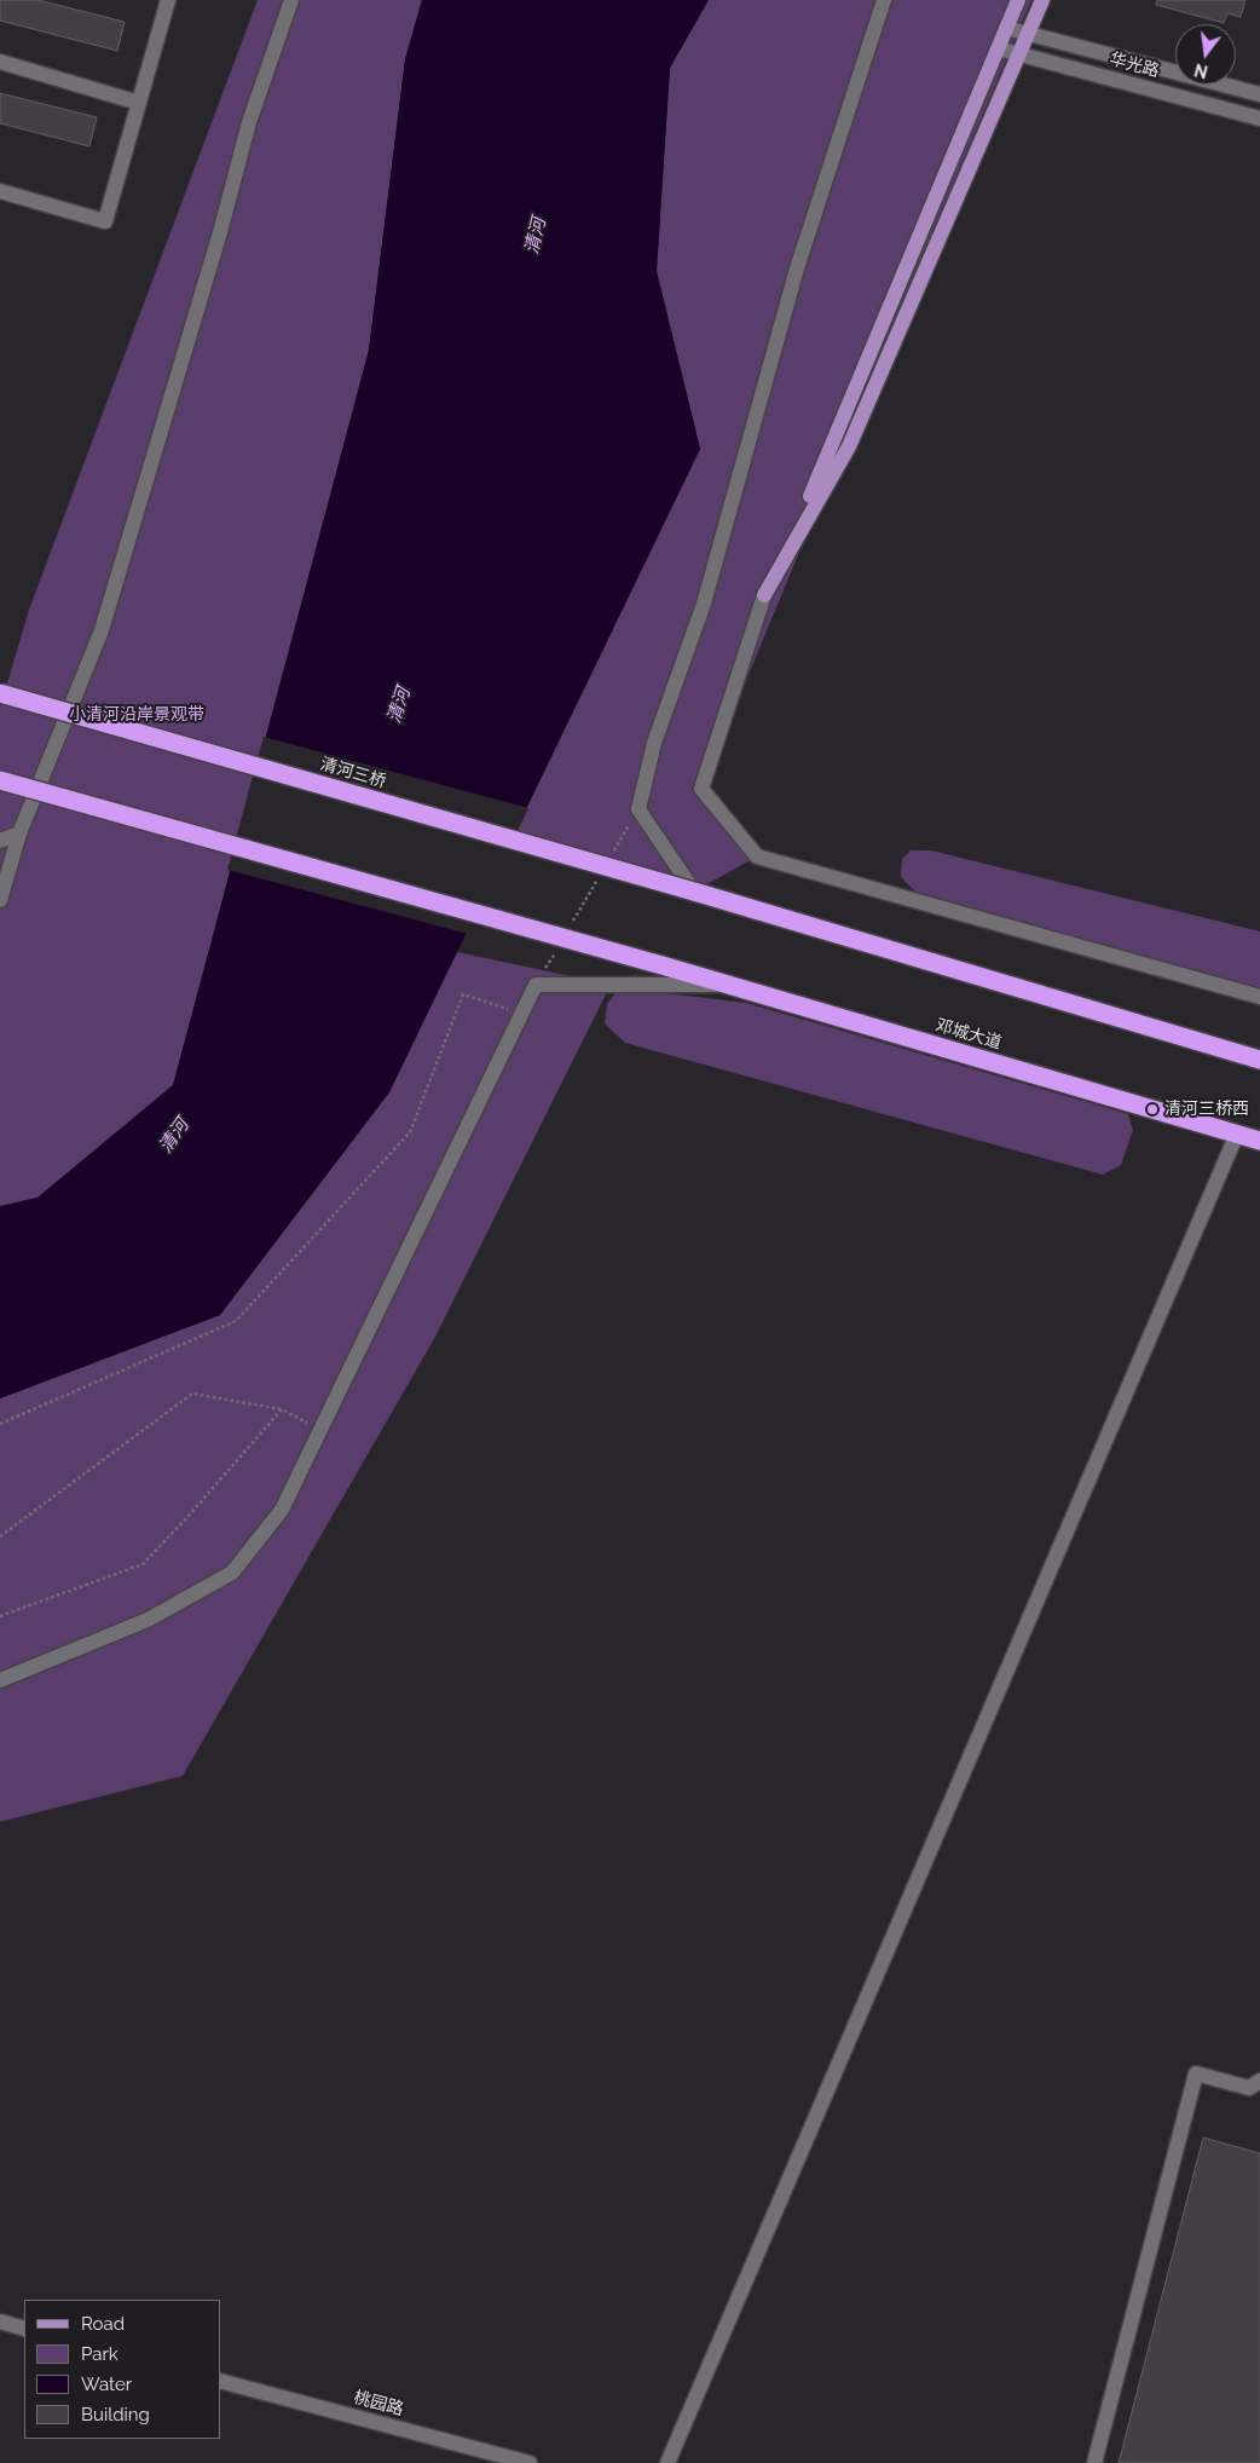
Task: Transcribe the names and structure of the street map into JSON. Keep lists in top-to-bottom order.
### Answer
{
  "streets": {
    "highway": ["清河三桥", "邓城大道"],
    "street": ["华光路", "桃园路"]
  },
  "water": ["清河"],
  "parks": ["小清河沿岸景观带"],
  "places": ["清河三桥西"],
  "legend": [
    "Road",
    "Park",
    "Water",
    "Building"
  ],
  "north": "bottom"
}
